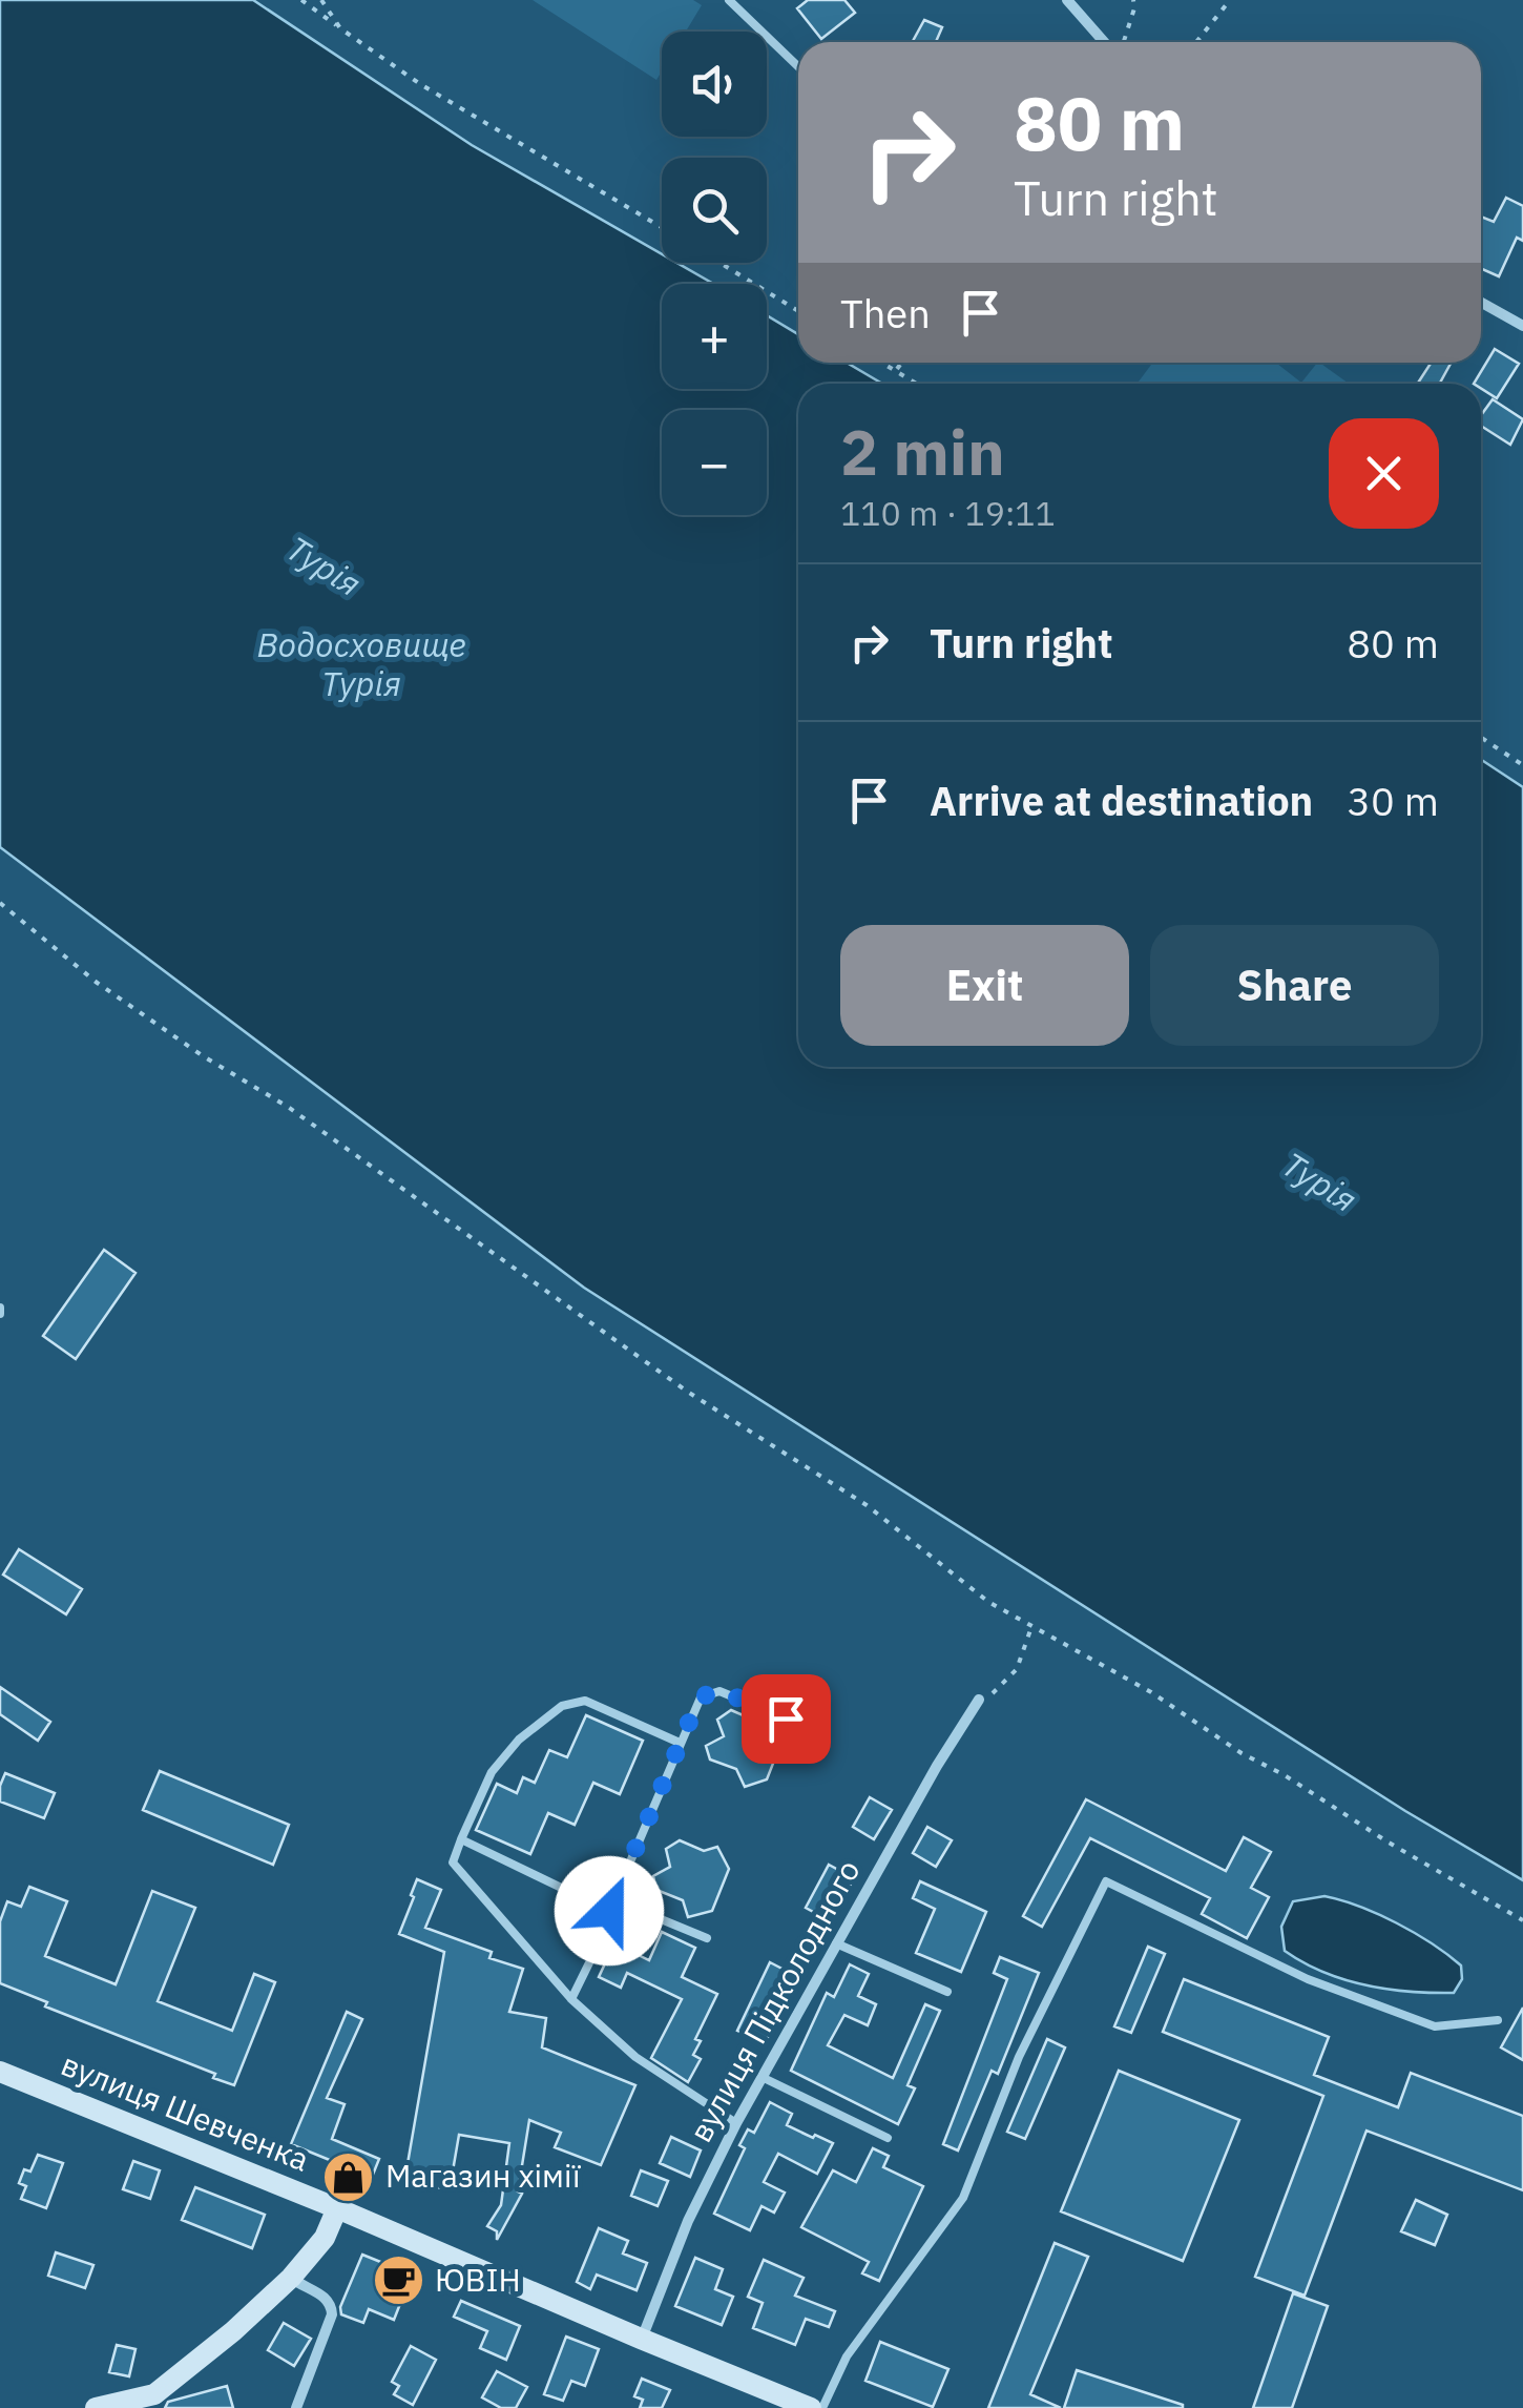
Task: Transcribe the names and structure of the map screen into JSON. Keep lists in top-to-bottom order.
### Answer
{
  "streets": {
    "street": ["вулиця Підколодного", "вулиця Шевченка"]
  },
  "crossings": [
    ["вулиця Підколодного", "вулиця Шевченка"]
  ],
  "water": ["Турія", "Водосховище Турія"],
  "places": {
    "shop": ["Магазин хімії"],
    "cafe": ["ЮВІН"]
  },
  "page": {
    "map_buttons": ["+", "−"],
    "turn": ["80 m", "Turn right"],
    "then": "Then",
    "heading": ["2 min", "110 m · 19:11"],
    "list": [
      {
        "name": "Turn right",
        "value": "80 m"
      },
      {
        "name": "Arrive at destination",
        "value": "30 m"
      }
    ],
    "buttons": ["Exit", "Share"]
  }
}
